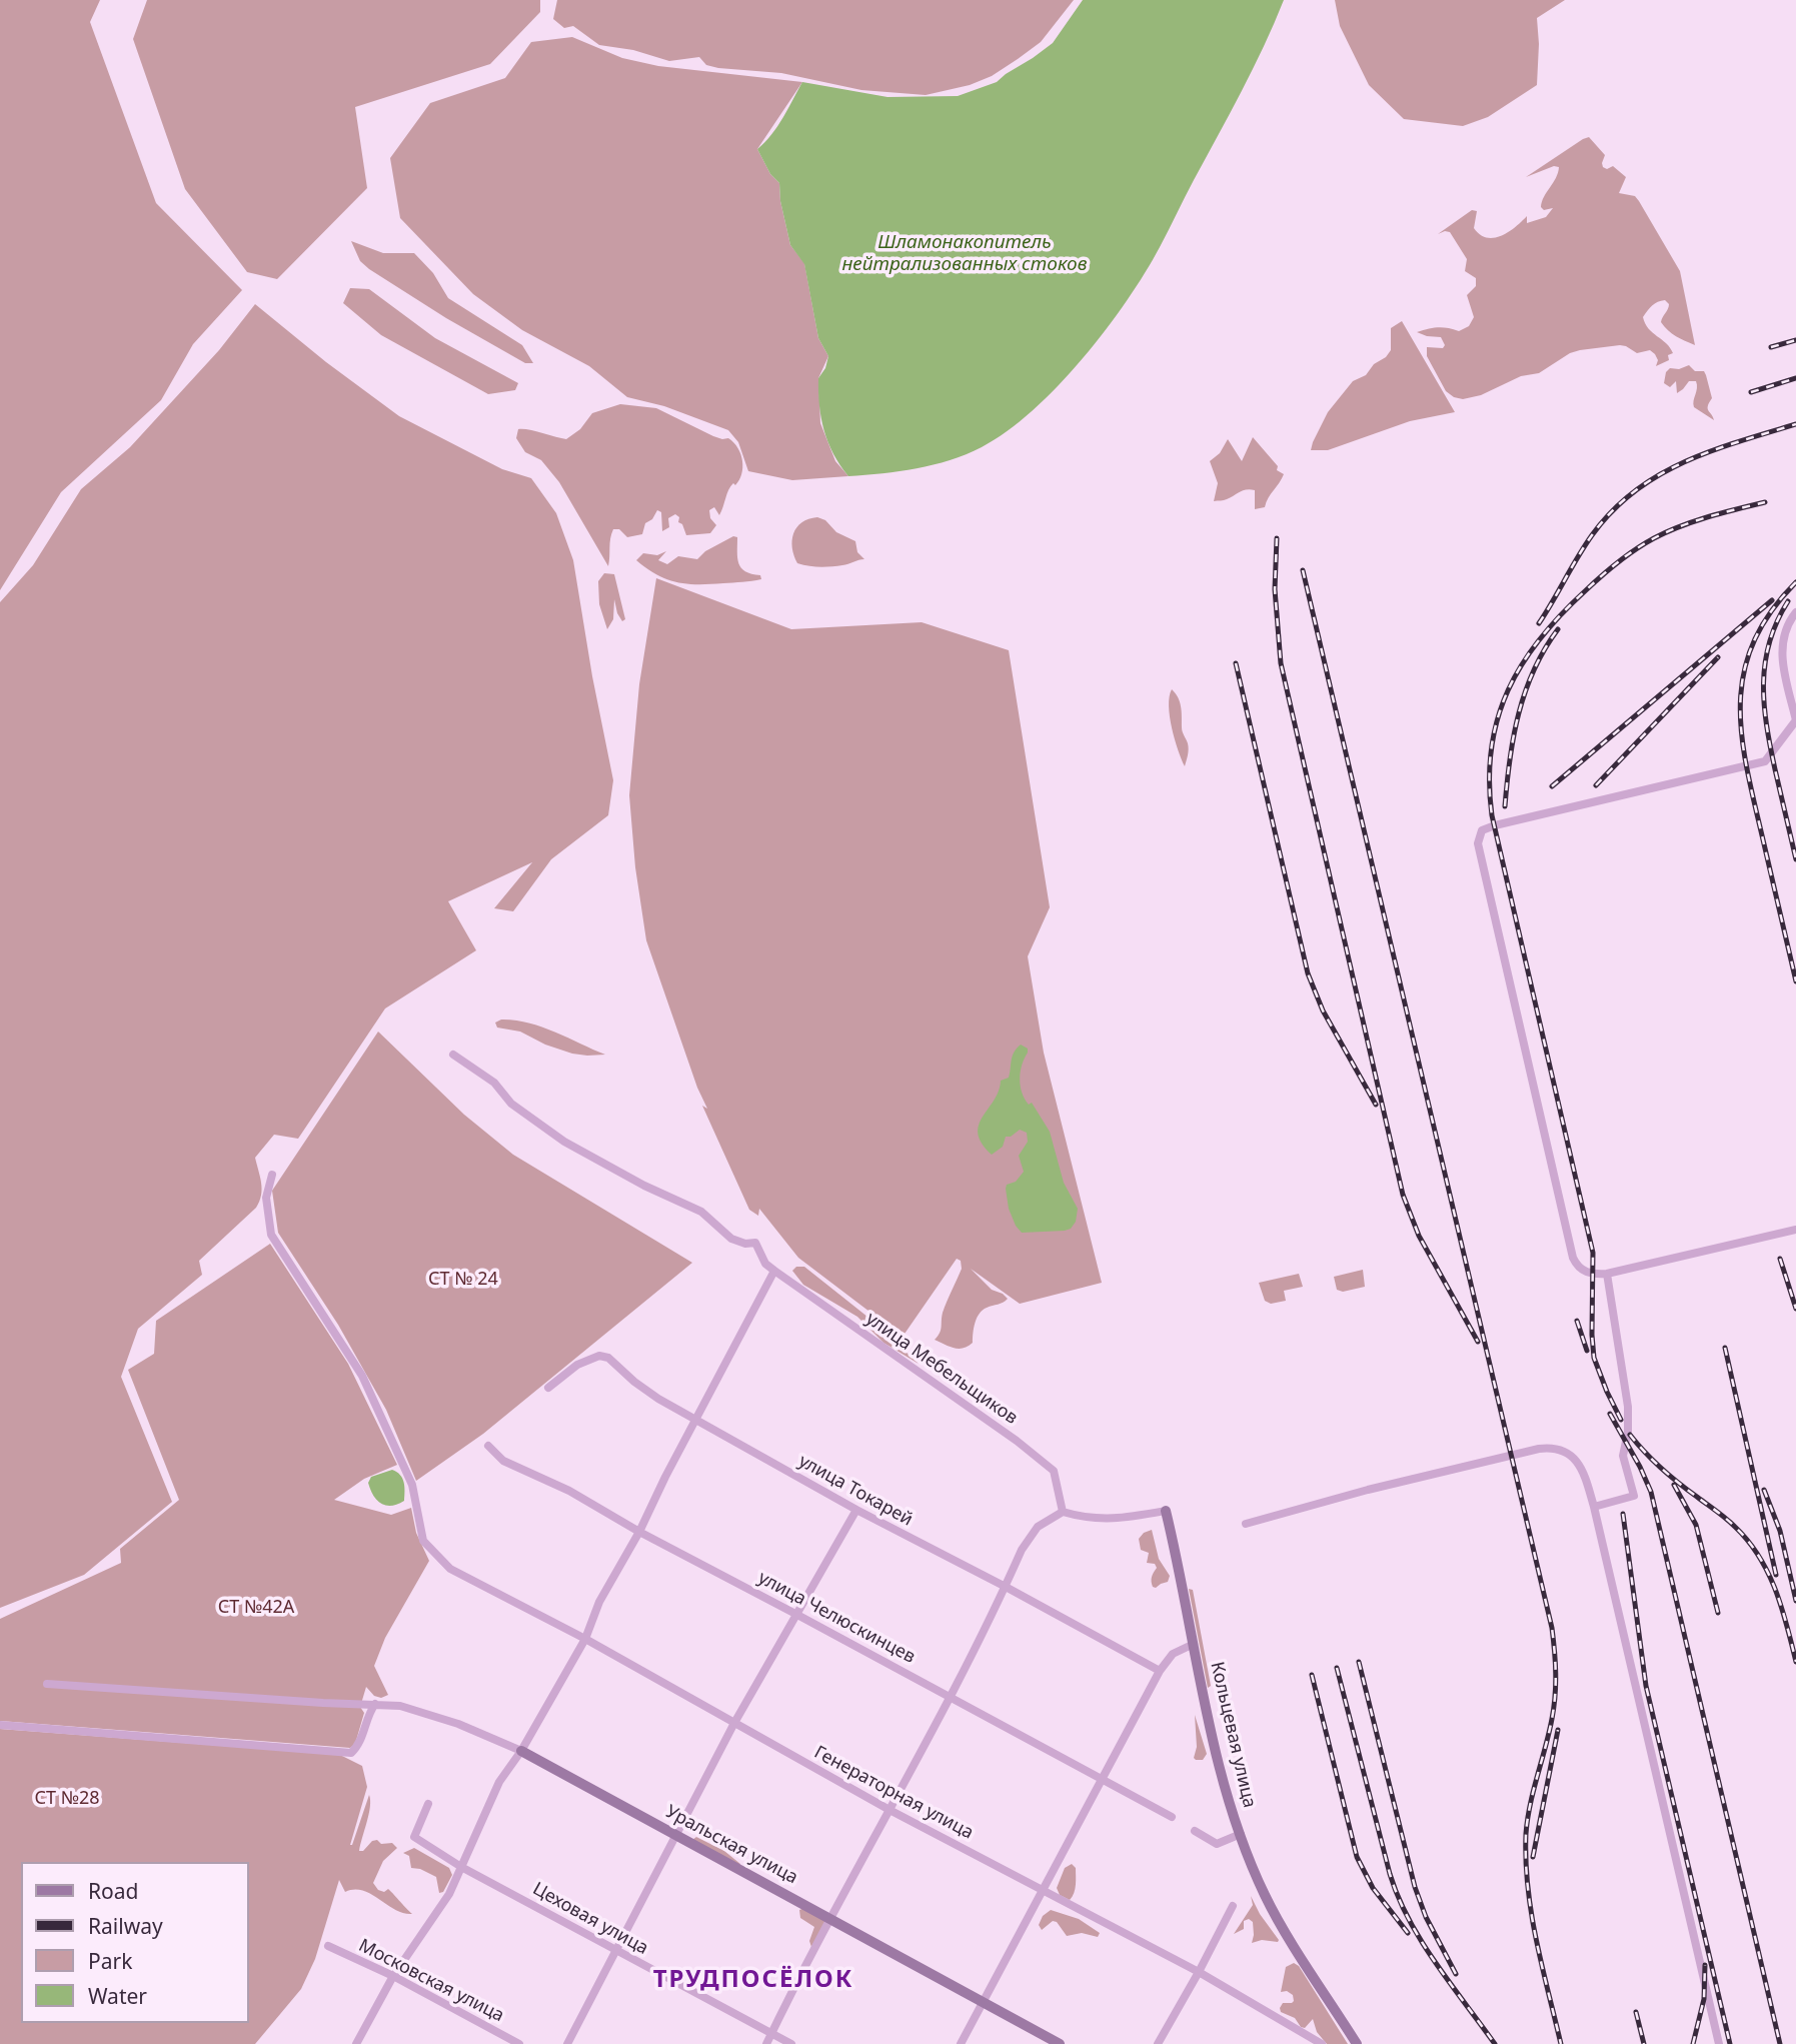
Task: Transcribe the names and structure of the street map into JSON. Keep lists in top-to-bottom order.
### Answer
{
  "streets": {
    "street": [
      "улица Мебельщиков",
      "улица Токарей",
      "улица Челюскинцев",
      "Кольцевая улица",
      "Генераторная улица",
      "Уральская улица",
      "Цеховая улица",
      "Московская улица"
    ]
  },
  "crossings": [
    ["улица Мебельщиков", "Кольцевая улица"]
  ],
  "districts": ["ТРУДПОСЁЛОК"],
  "water": ["Шламонакопитель нейтрализованных стоков"],
  "parks": ["СТ № 24", "СТ №42А", "СТ №28"],
  "legend": [
    "Road",
    "Railway",
    "Park",
    "Water"
  ]
}
